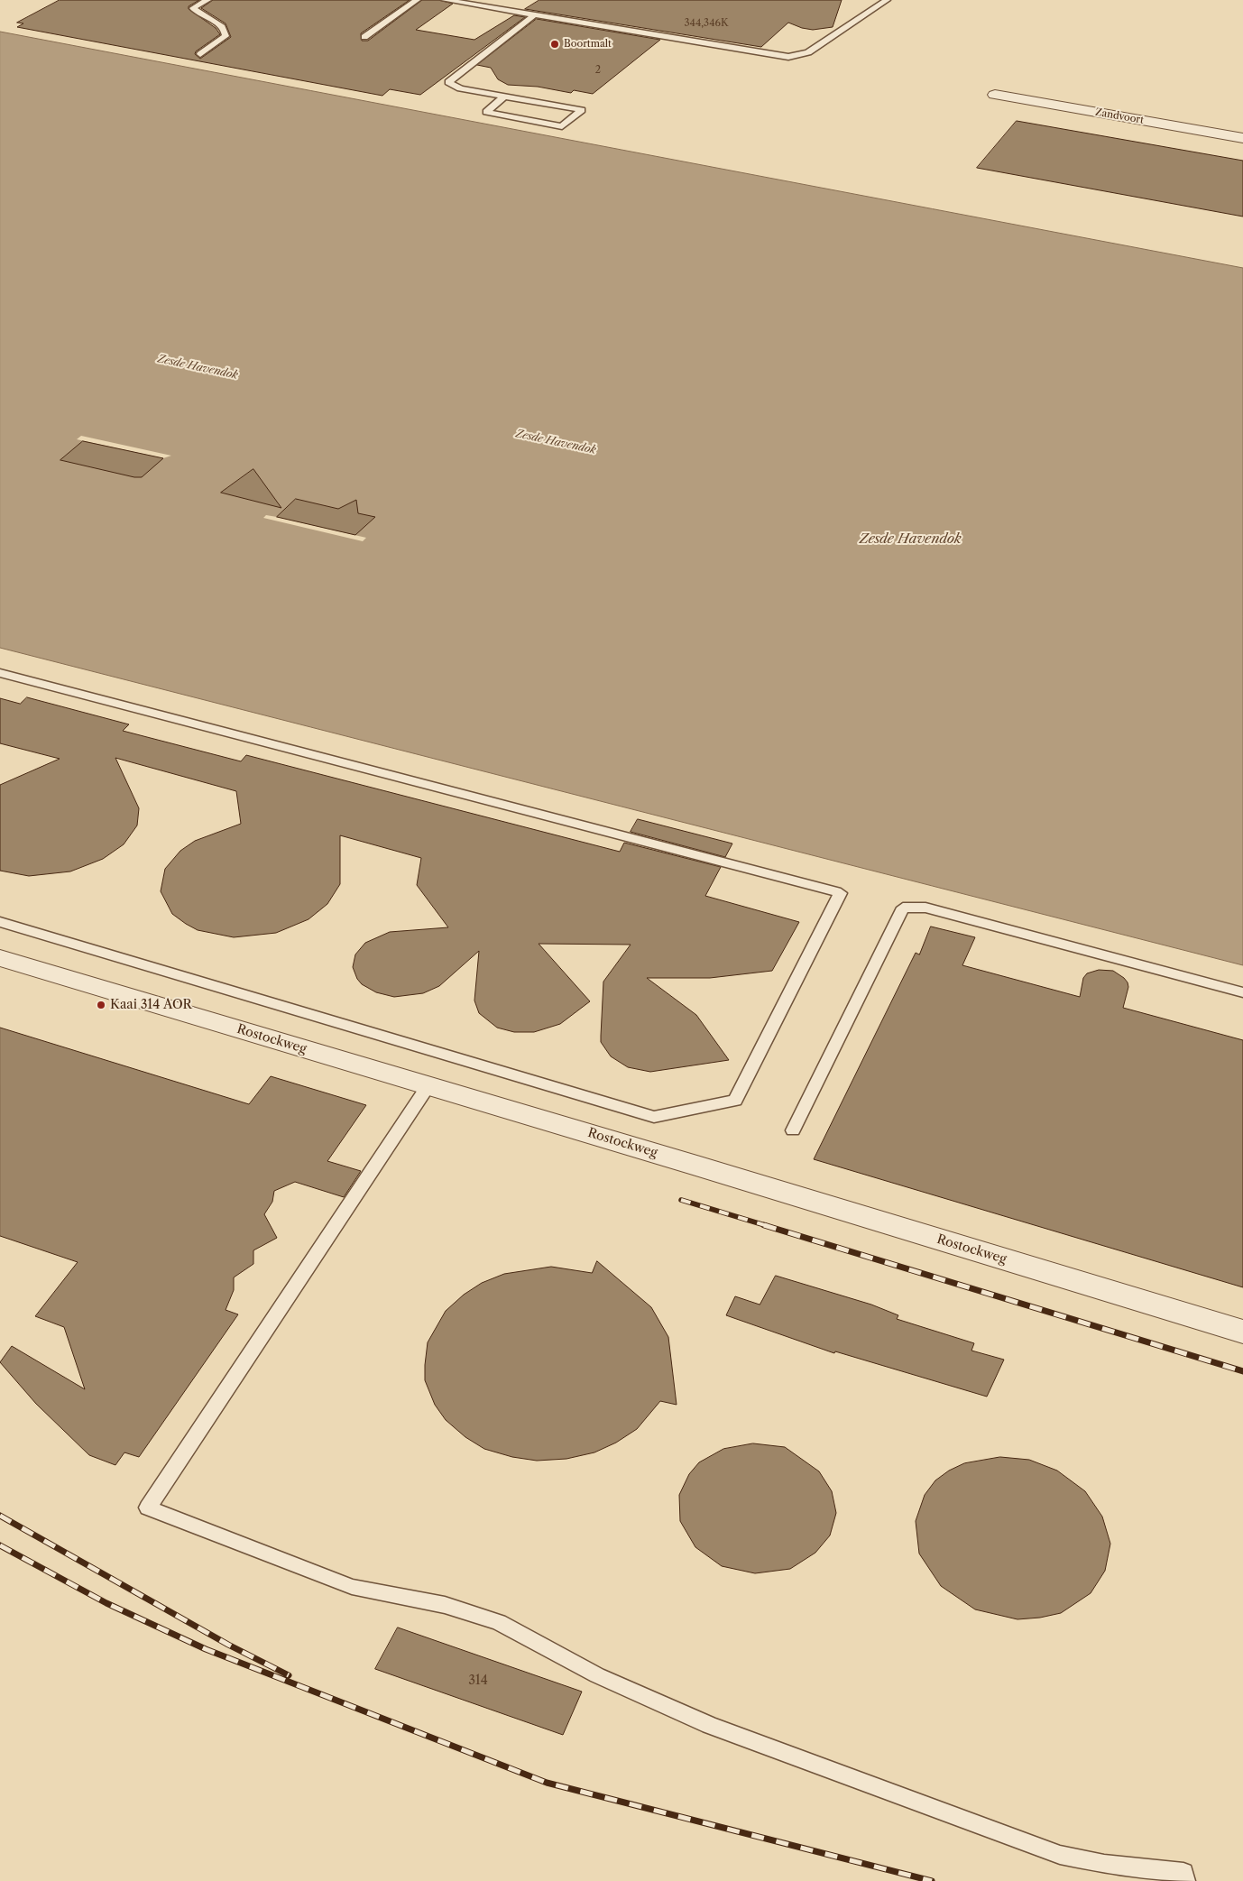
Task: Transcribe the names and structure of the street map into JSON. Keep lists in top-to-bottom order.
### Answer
{
  "streets": {
    "street": ["Zandvoort", "Rostockweg"]
  },
  "water": ["Zesde Havendok"],
  "places": ["Boortmalt", "Kaai 314 AOR"],
  "house_numbers": ["344,346K", "2", "314"]
}
